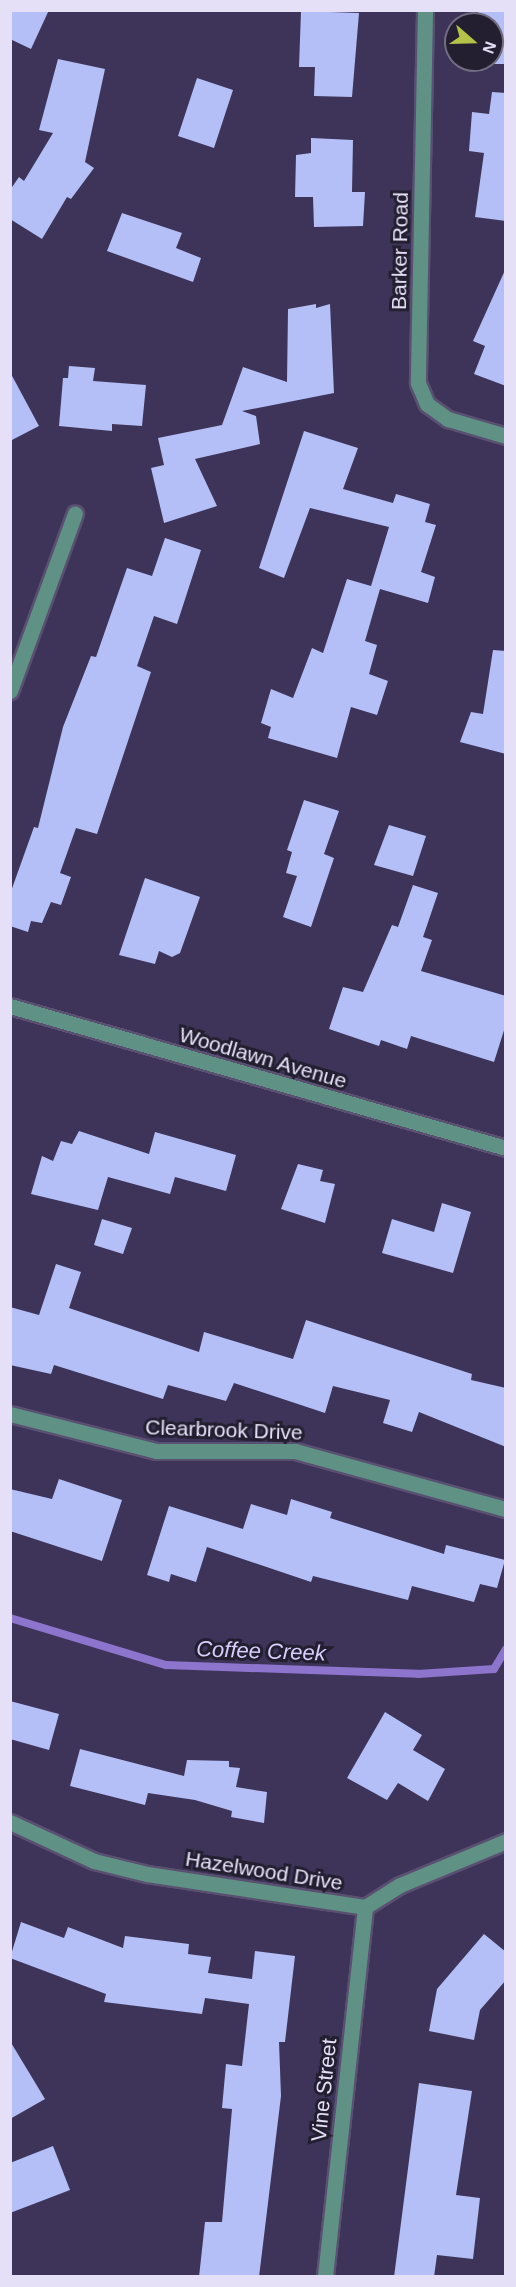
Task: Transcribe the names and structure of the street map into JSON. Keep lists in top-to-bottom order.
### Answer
{
  "streets": {
    "street": [
      "Barker Road",
      "Woodlawn Avenue",
      "Clearbrook Drive",
      "Hazelwood Drive",
      "Vine Street"
    ]
  },
  "crossings": [
    ["Hazelwood Drive", "Vine Street"]
  ],
  "water": ["Coffee Creek"],
  "north": "right"
}
